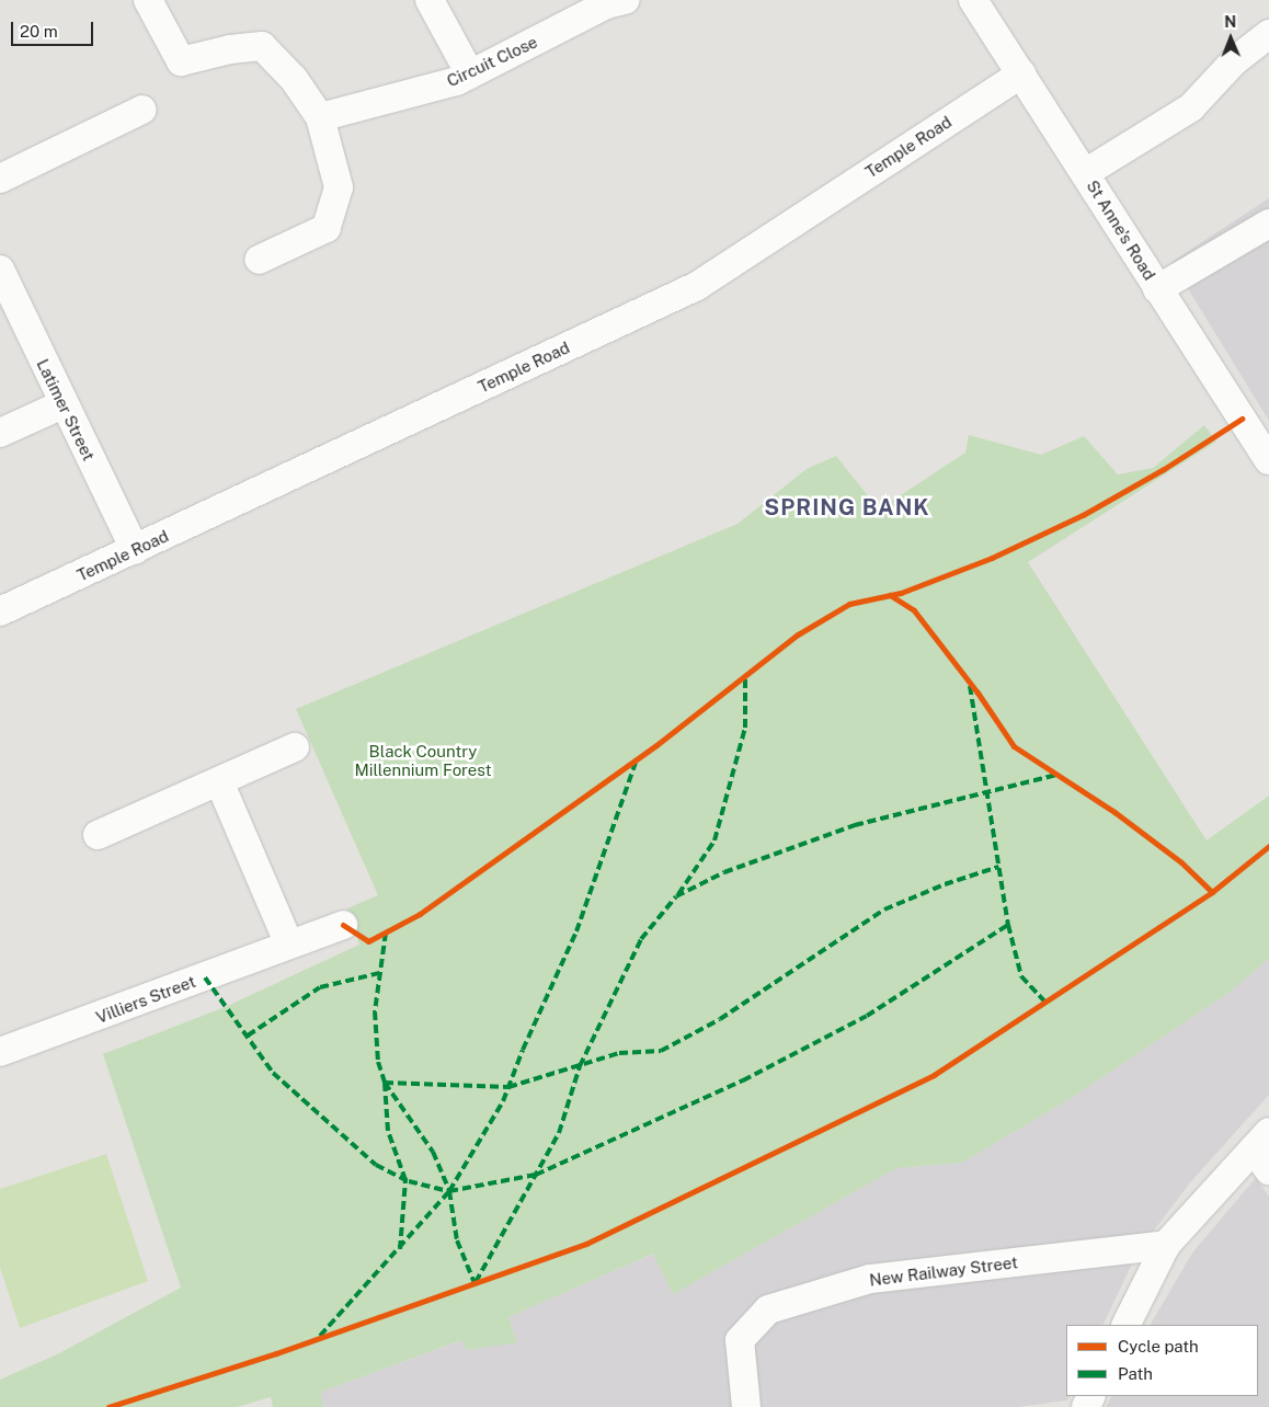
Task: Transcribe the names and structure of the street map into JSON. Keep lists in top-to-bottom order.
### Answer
{
  "streets": {
    "street": [
      "Circuit Close",
      "Temple Road",
      "St Anne's Road",
      "Latimer Street",
      "Villiers Street",
      "New Railway Street"
    ]
  },
  "crossings": [
    ["Temple Road", "St Anne's Road"],
    ["Temple Road", "Latimer Street"]
  ],
  "districts": ["SPRING BANK"],
  "parks": ["Black Country Millennium Forest"],
  "legend": ["Cycle path", "Path"],
  "scale_bar": "20 m",
  "north": "top"
}
